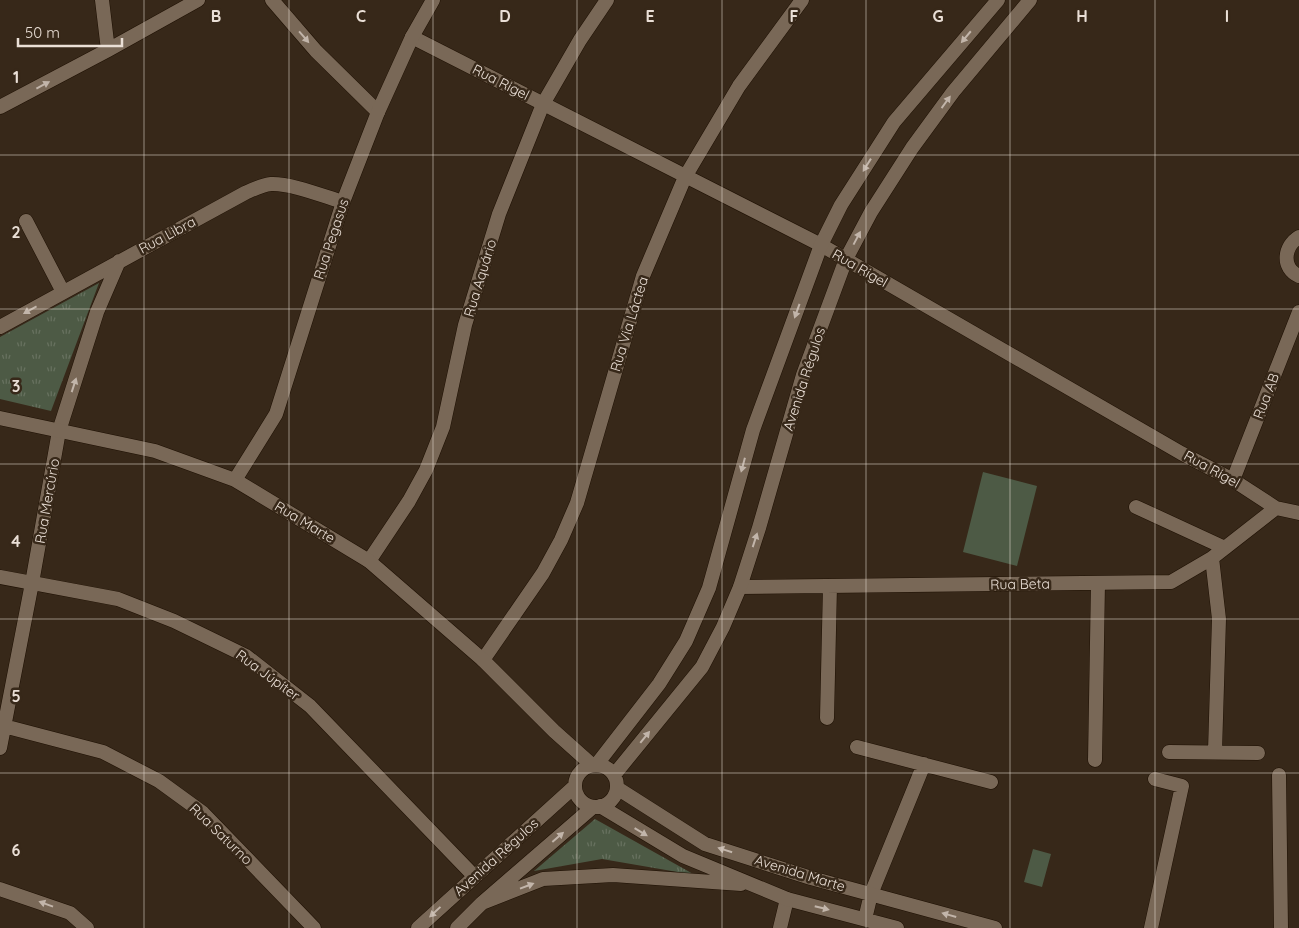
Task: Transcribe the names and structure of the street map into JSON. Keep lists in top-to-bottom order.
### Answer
{
  "streets": {
    "street": [
      "Rua Rigel",
      "Rua Libra",
      "Rua Pegasus",
      "Rua Aquário",
      "Rua Via Láctea",
      "Avenida Régulos",
      "Rua AB",
      "Rua Mercúrio",
      "Rua Marte",
      "Rua Beta",
      "Rua Júpiter",
      "Rua Saturno",
      "Avenida Marte"
    ]
  },
  "crossings": [
    ["Rua Rigel", "Rua Pegasus"],
    ["Rua Rigel", "Rua Aquário"],
    ["Rua Rigel", "Rua Via Láctea"],
    ["Rua Rigel", "Avenida Régulos"],
    ["Rua Rigel", "Rua AB"],
    ["Rua Rigel", "Rua Beta"],
    ["Rua Libra", "Rua Pegasus"],
    ["Rua Libra", "Rua Mercúrio"],
    ["Rua Pegasus", "Rua Marte"],
    ["Rua Aquário", "Rua Marte"],
    ["Rua Via Láctea", "Rua Marte"],
    ["Avenida Régulos", "Rua Marte"],
    ["Avenida Régulos", "Rua Beta"],
    ["Avenida Régulos", "Rua Júpiter"],
    ["Avenida Régulos", "Avenida Marte"],
    ["Rua Mercúrio", "Rua Marte"],
    ["Rua Mercúrio", "Rua Júpiter"],
    ["Rua Mercúrio", "Rua Saturno"],
    ["Rua Marte", "Avenida Marte"]
  ],
  "one_way": ["Rua Mercúrio"],
  "scale_bar": "50 m",
  "grid": {
    "columns": [
      "B",
      "C",
      "D",
      "E",
      "F",
      "G",
      "H",
      "I"
    ],
    "rows": [
      "1",
      "2",
      "3",
      "4",
      "5",
      "6"
    ]
  }
}
